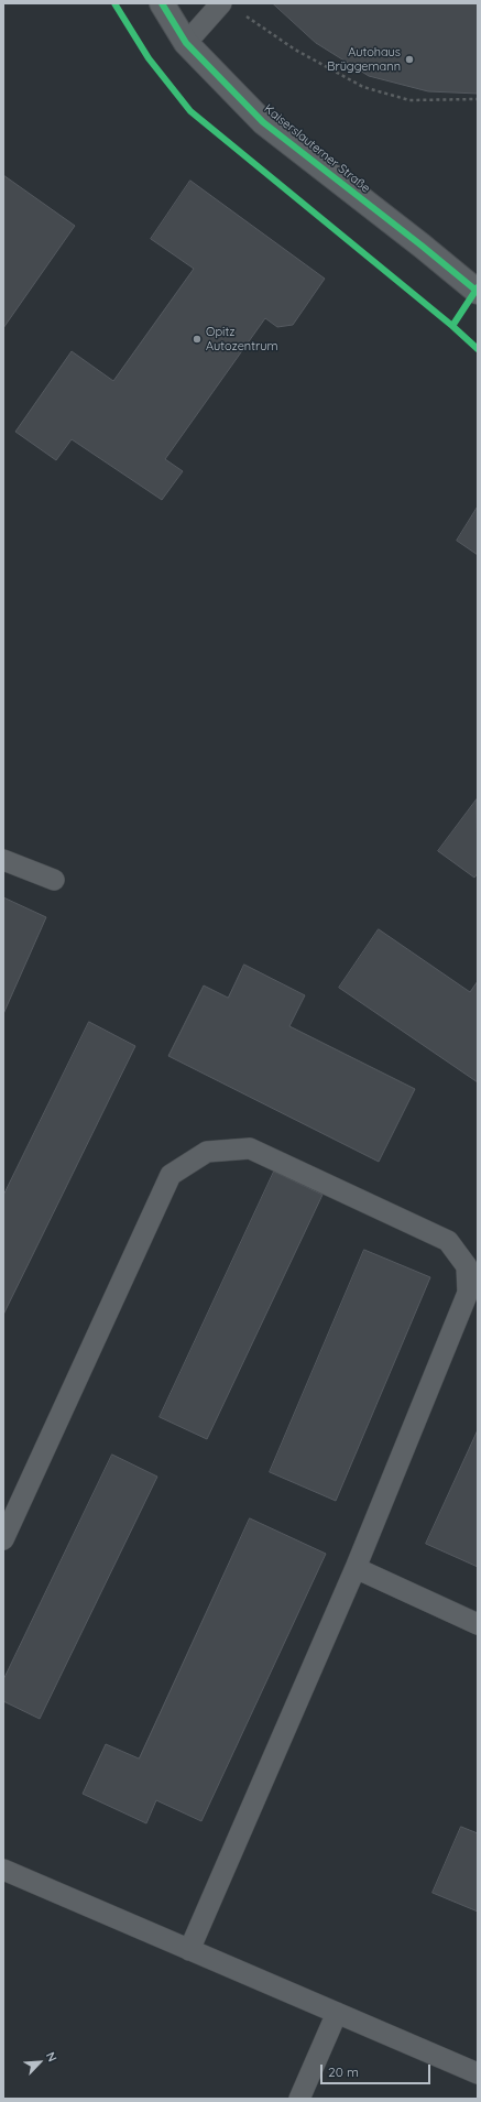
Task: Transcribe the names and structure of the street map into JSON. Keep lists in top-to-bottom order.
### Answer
{
  "streets": {
    "street": ["Kaiserslauterner Straße"]
  },
  "places": ["Autohaus Brüggemann", "Opitz Autozentrum"],
  "scale_bar": "20 m",
  "north": "top right"
}
